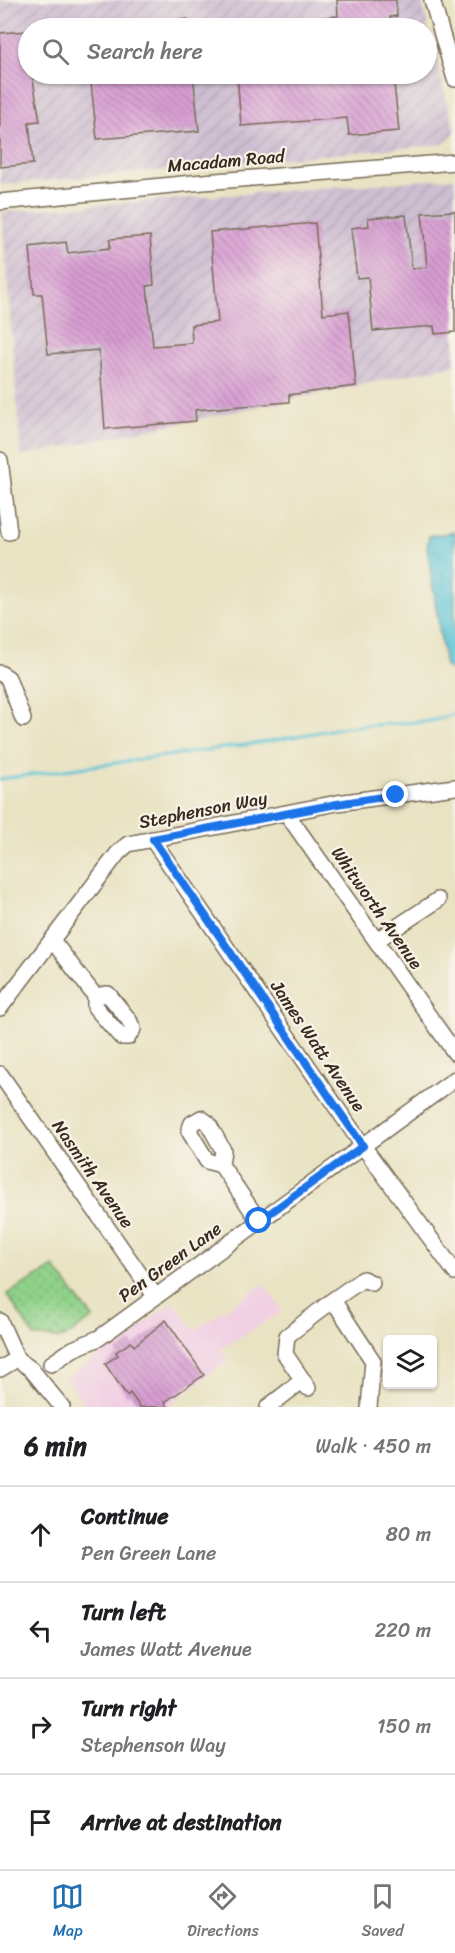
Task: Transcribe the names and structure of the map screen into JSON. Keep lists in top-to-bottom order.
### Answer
{
  "streets": {
    "street": [
      "Macadam Road",
      "Stephenson Way",
      "Whitworth Avenue",
      "James Watt Avenue",
      "Nasmith Avenue",
      "Pen Green Lane"
    ]
  },
  "crossings": [
    ["Stephenson Way", "Whitworth Avenue"],
    ["Stephenson Way", "James Watt Avenue"],
    ["James Watt Avenue", "Pen Green Lane"],
    ["Nasmith Avenue", "Pen Green Lane"]
  ],
  "page": {
    "search": "Search here",
    "heading": ["6 min", "Walk · 450 m"],
    "list": [
      ["Continue", "Pen Green Lane", "80 m"],
      ["Turn left", "James Watt Avenue", "220 m"],
      ["Turn right", "Stephenson Way", "150 m"],
      "Arrive at destination"
    ],
    "nav": ["Map", "Directions", "Saved"]
  }
}
